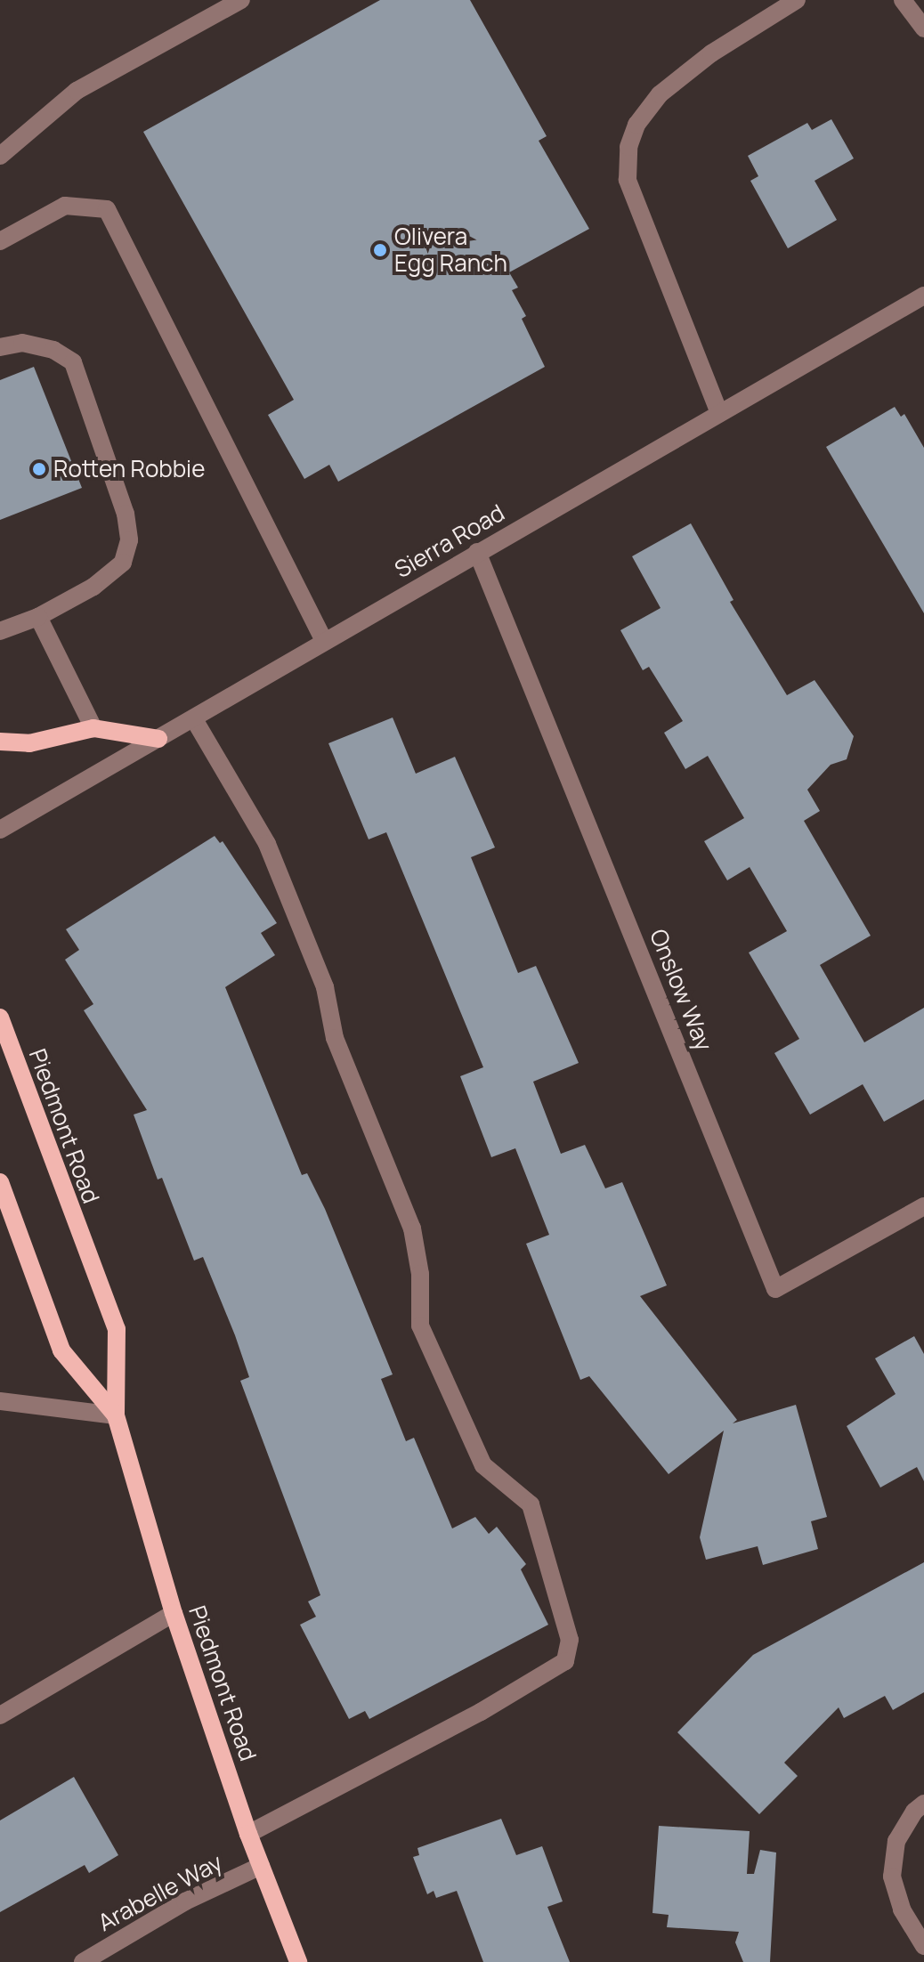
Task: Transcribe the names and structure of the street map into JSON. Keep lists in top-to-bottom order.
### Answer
{
  "streets": {
    "main road": ["Piedmont Road"],
    "street": ["Sierra Road", "Onslow Way", "Arabelle Way"]
  },
  "crossings": [
    ["Sierra Road", "Onslow Way"],
    ["Piedmont Road", "Arabelle Way"]
  ],
  "places": ["Olivera Egg Ranch", "Rotten Robbie"]
}
